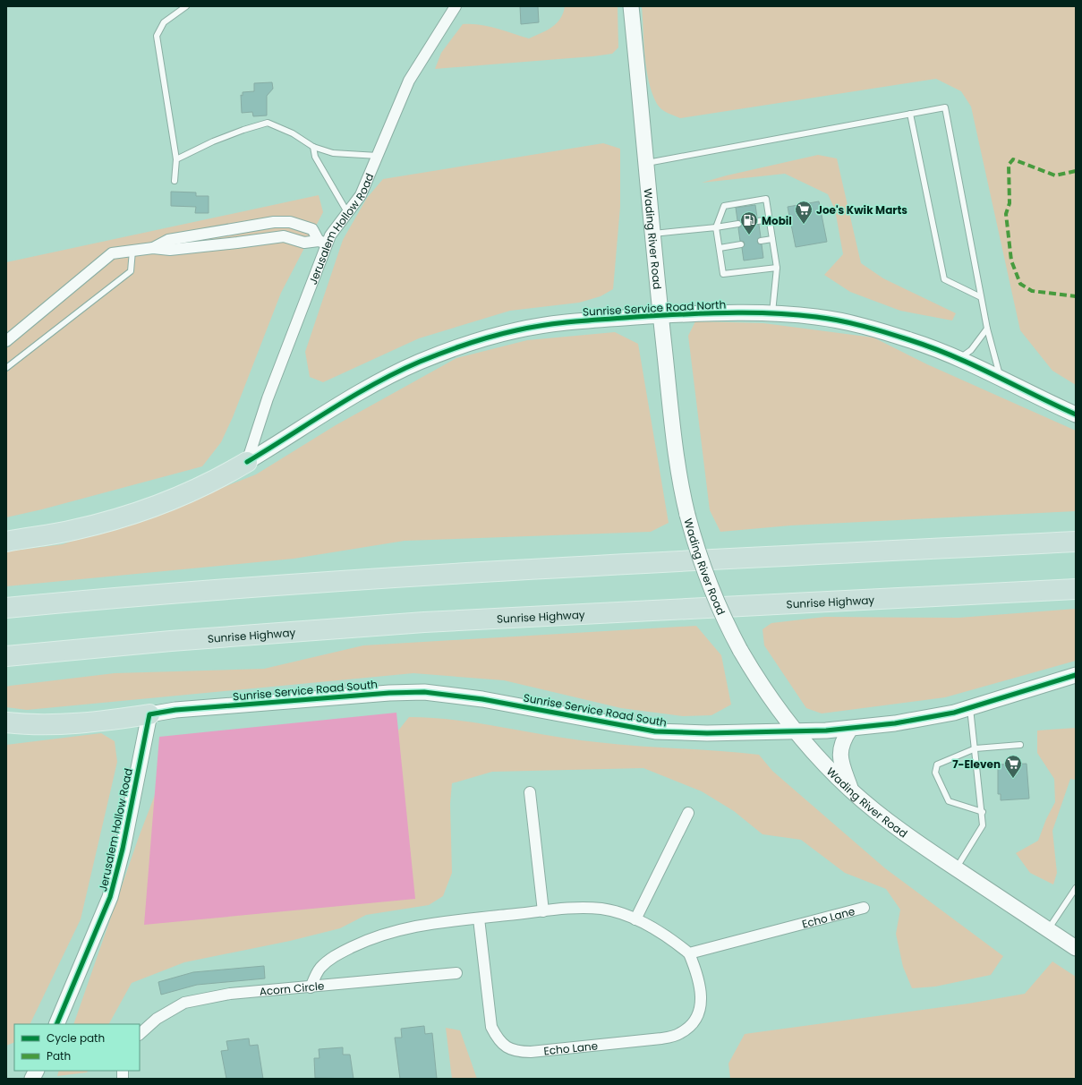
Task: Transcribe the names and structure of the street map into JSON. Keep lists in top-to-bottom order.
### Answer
{
  "streets": {
    "highway": ["Sunrise Highway"],
    "street": [
      "Jerusalem Hollow Road",
      "Wading River Road",
      "Sunrise Service Road North",
      "Sunrise Service Road South",
      "Echo Lane",
      "Acorn Circle"
    ]
  },
  "crossings": [
    ["Jerusalem Hollow Road", "Sunrise Service Road North"],
    ["Jerusalem Hollow Road", "Sunrise Service Road South"],
    ["Wading River Road", "Sunrise Service Road North"],
    ["Wading River Road", "Sunrise Service Road South"],
    ["Echo Lane", "Acorn Circle"]
  ],
  "places": {
    "supermarket": ["Joe's Kwik Marts", "7-Eleven"],
    "fuel station": ["Mobil"]
  },
  "legend": ["Cycle path", "Path"]
}
